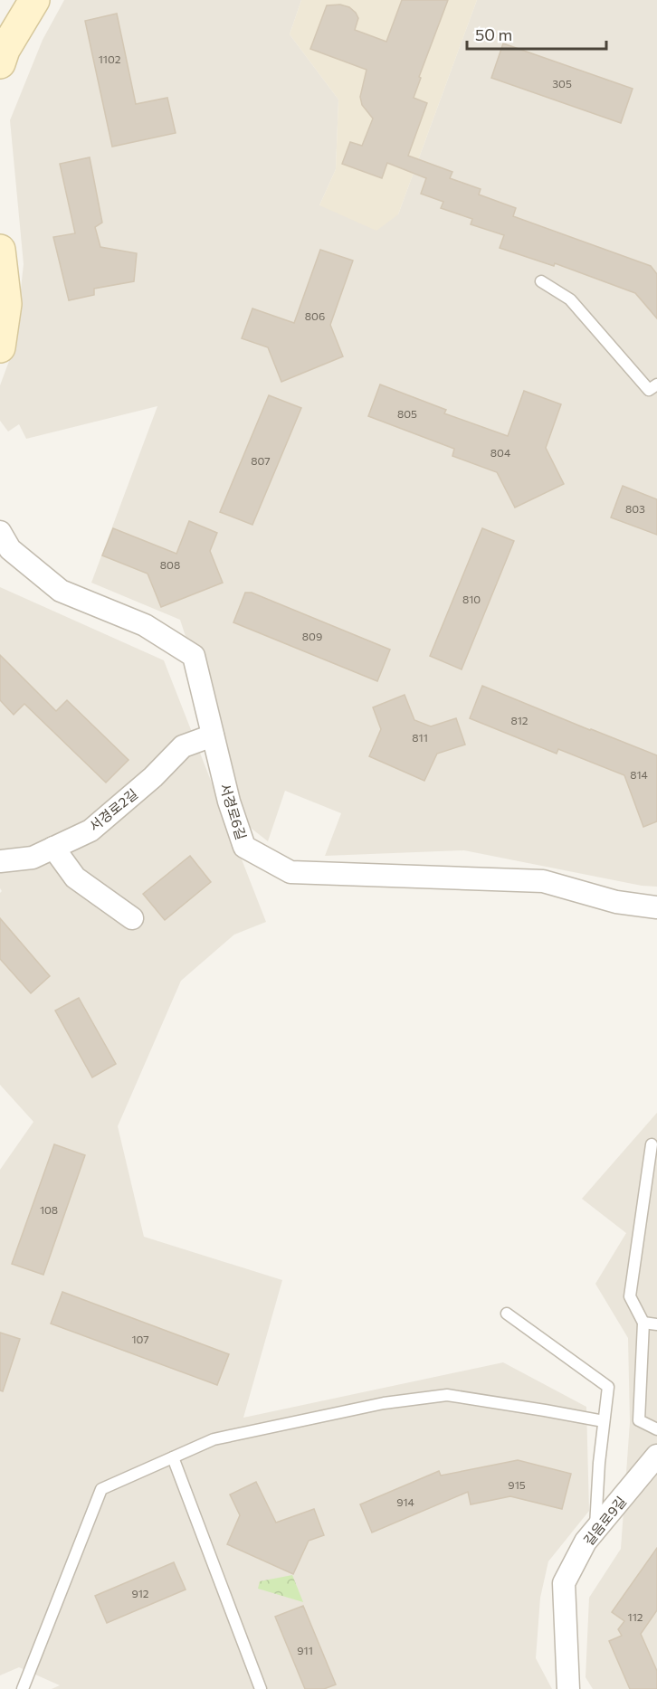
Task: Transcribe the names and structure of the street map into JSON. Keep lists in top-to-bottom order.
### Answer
{
  "streets": {
    "street": ["서경로2길", "서경로6길", "길음로9길"]
  },
  "crossings": [
    ["서경로2길", "서경로6길"]
  ],
  "house_numbers": [
    "1102",
    "305",
    "806",
    "805",
    "804",
    "807",
    "803",
    "808",
    "810",
    "809",
    "812",
    "811",
    "814",
    "108",
    "107",
    "915",
    "914",
    "912",
    "112",
    "911"
  ],
  "scale_bar": "50 m"
}
